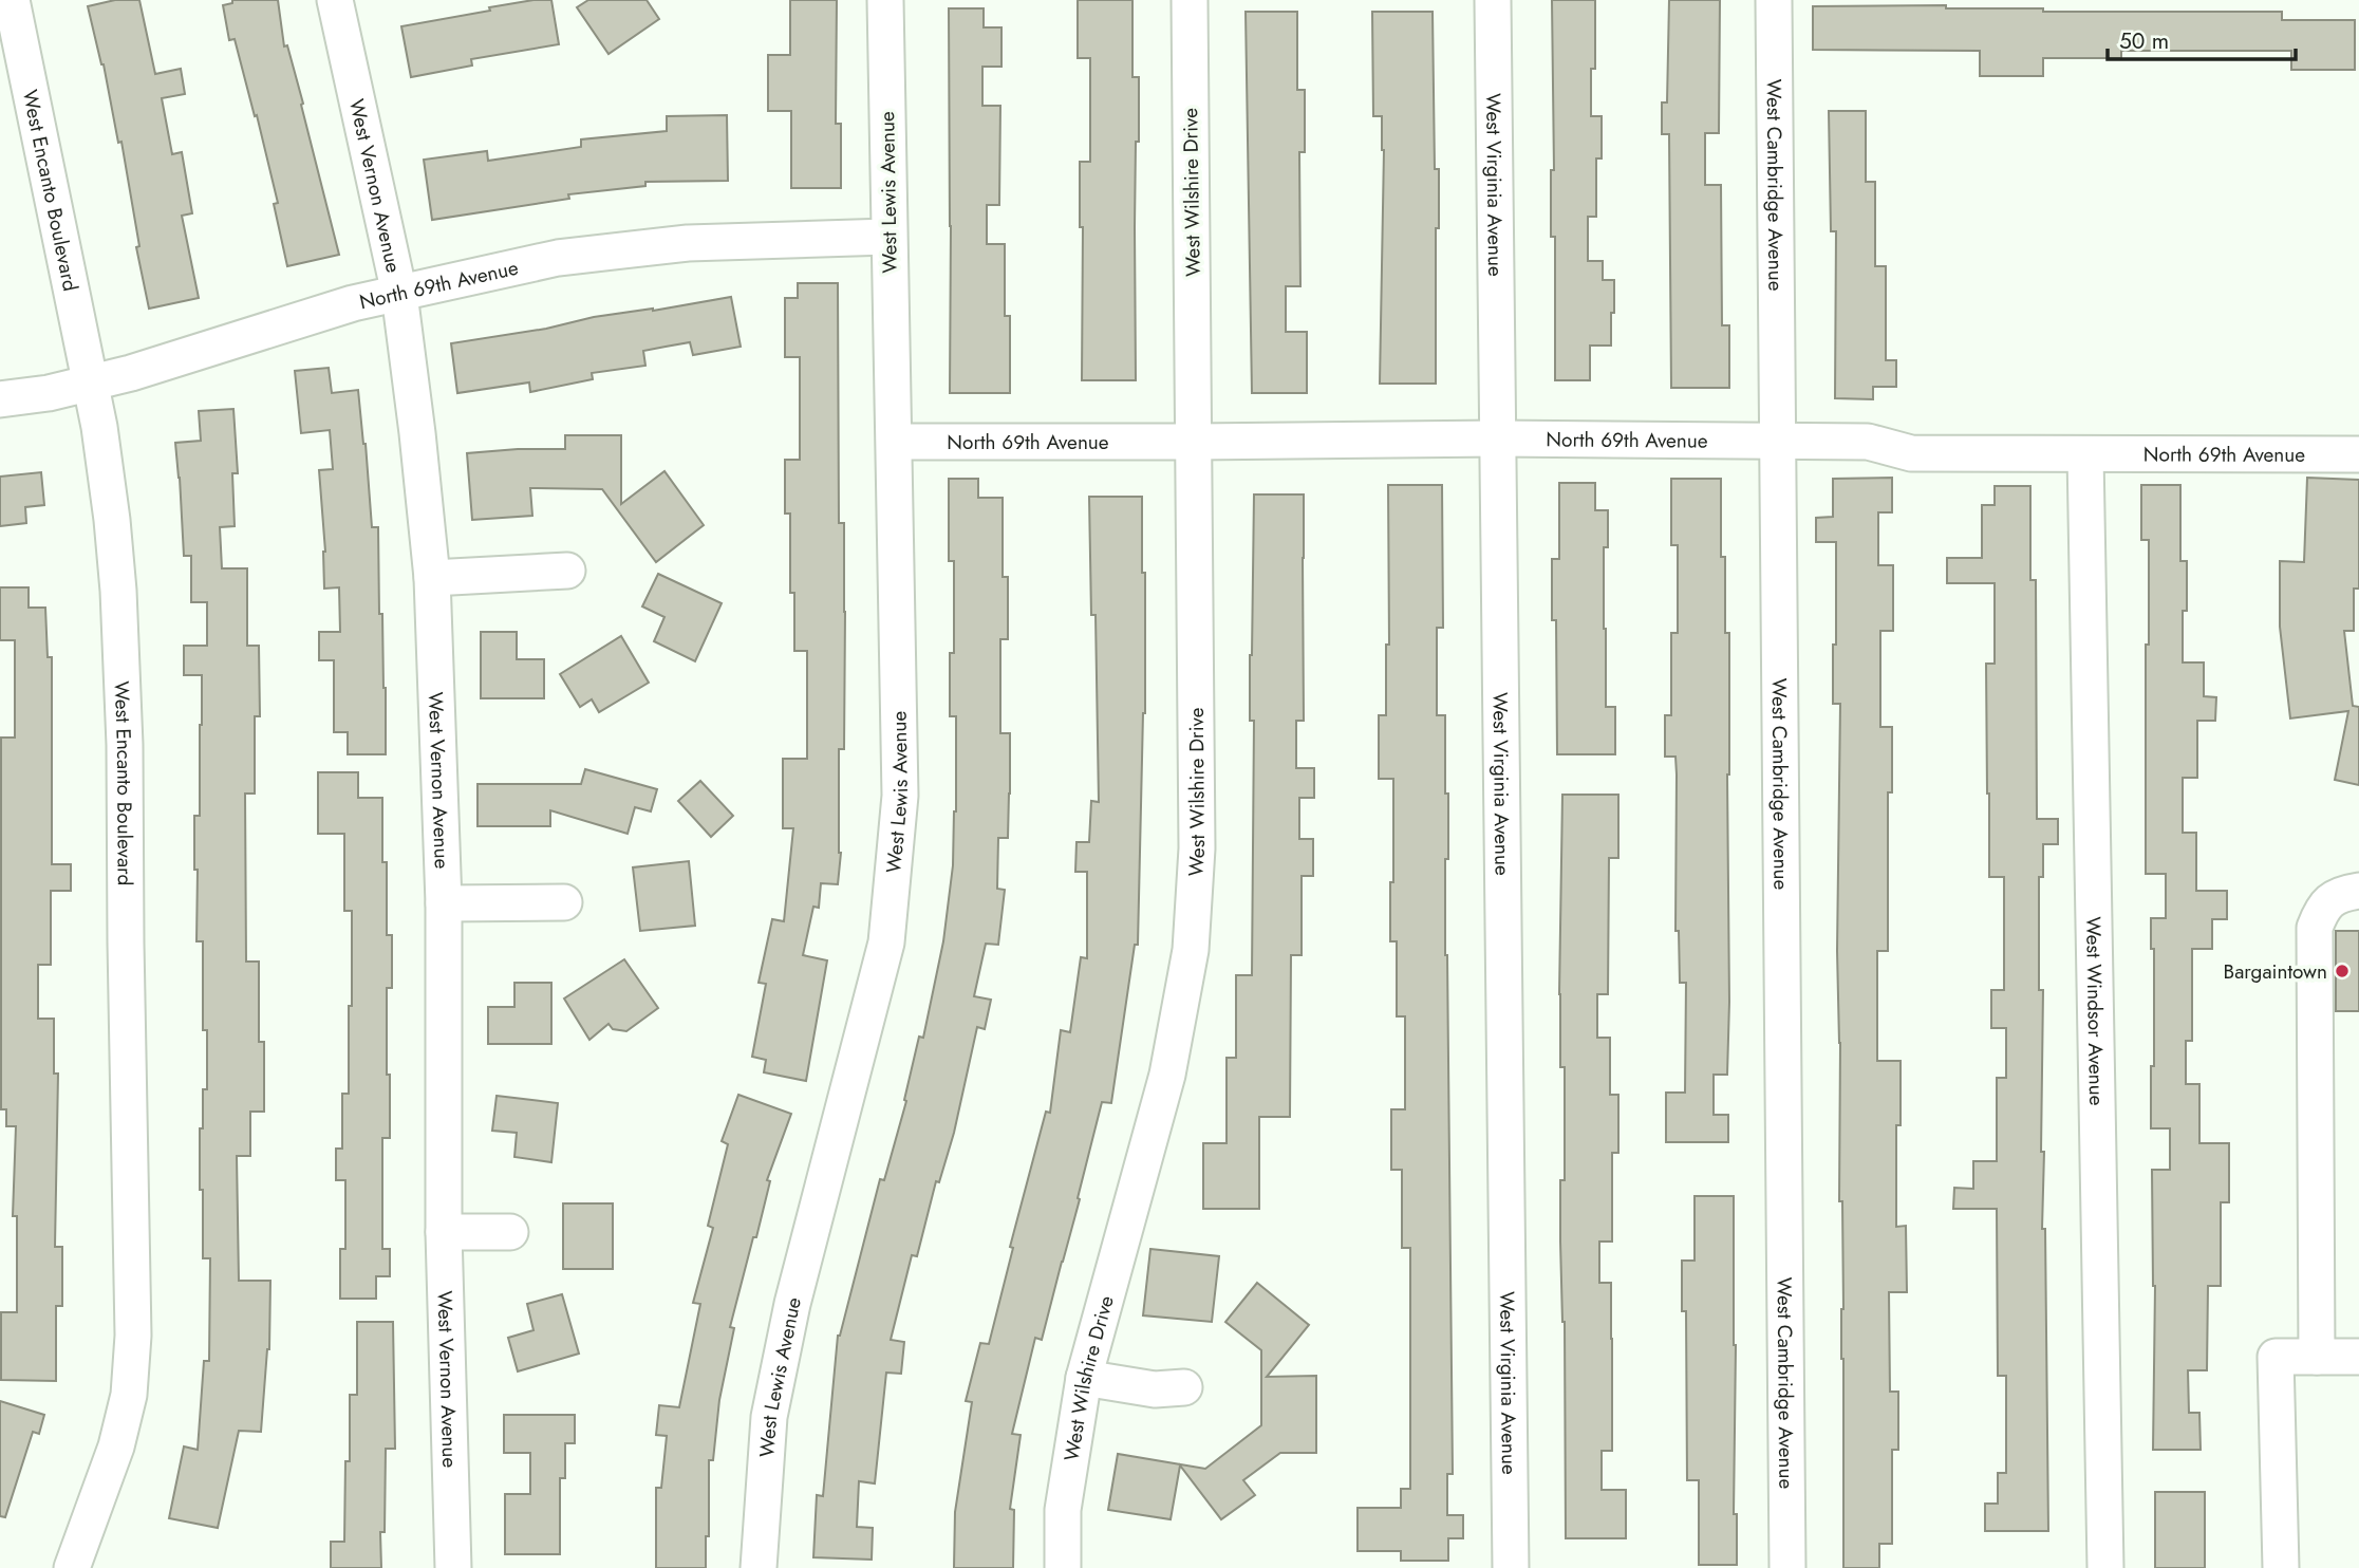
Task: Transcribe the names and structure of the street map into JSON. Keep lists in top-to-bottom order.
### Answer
{
  "streets": {
    "street": [
      "West Vernon Avenue",
      "West Virginia Avenue",
      "West Cambridge Avenue",
      "West Encanto Boulevard",
      "West Lewis Avenue",
      "West Wilshire Drive",
      "North 69th Avenue",
      "West Windsor Avenue"
    ]
  },
  "crossings": [
    ["West Vernon Avenue", "North 69th Avenue"],
    ["West Virginia Avenue", "North 69th Avenue"],
    ["West Cambridge Avenue", "North 69th Avenue"],
    ["West Encanto Boulevard", "North 69th Avenue"],
    ["West Lewis Avenue", "North 69th Avenue"],
    ["West Wilshire Drive", "North 69th Avenue"],
    ["North 69th Avenue", "West Windsor Avenue"]
  ],
  "places": ["Bargaintown"],
  "scale_bar": "50 m"
}
